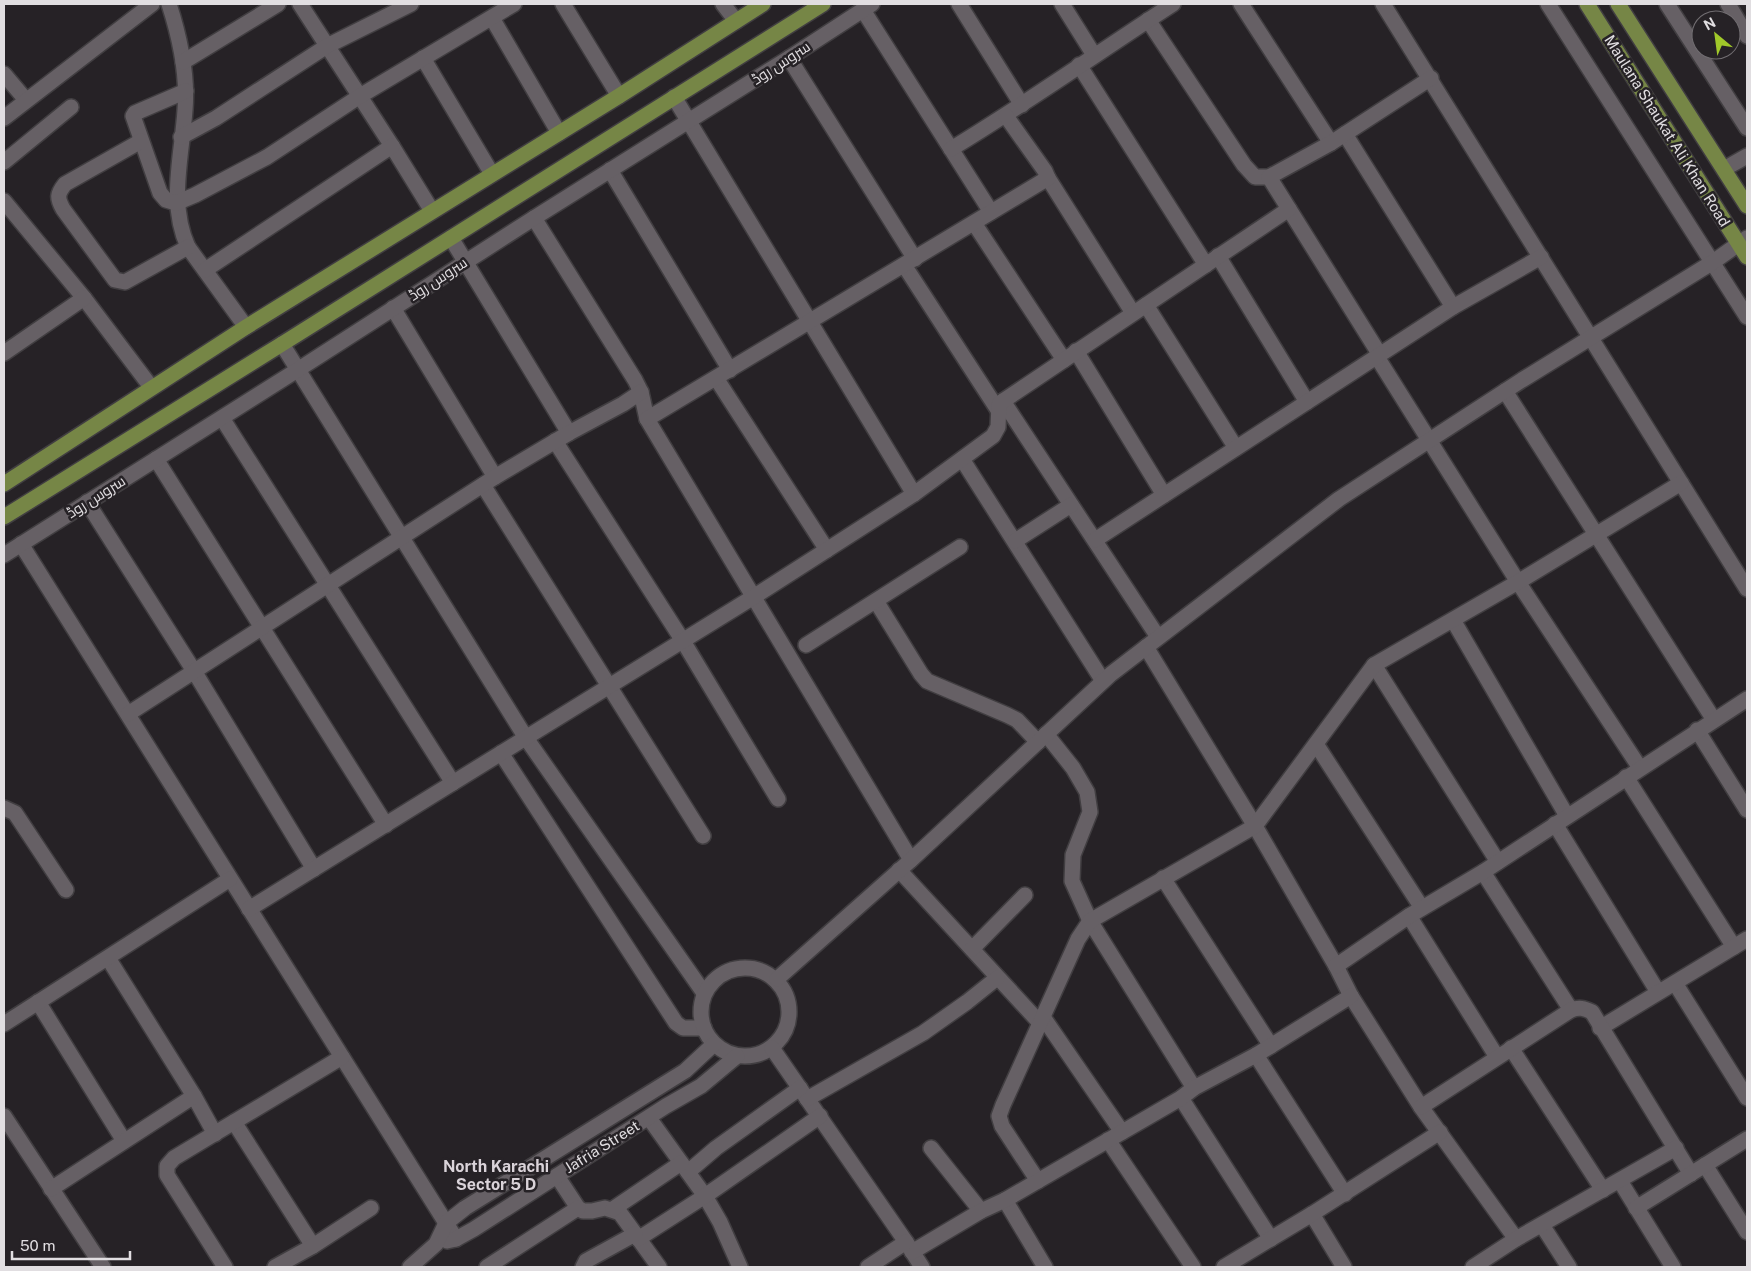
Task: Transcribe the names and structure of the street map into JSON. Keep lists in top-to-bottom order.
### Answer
{
  "streets": {
    "main road": ["Maulana Shaukat Ali Khan Road"],
    "street": ["سروس روڈ", "Jafria Street"]
  },
  "districts": ["North Karachi Sector 5 D"],
  "scale_bar": "50 m",
  "north": "top left"
}
